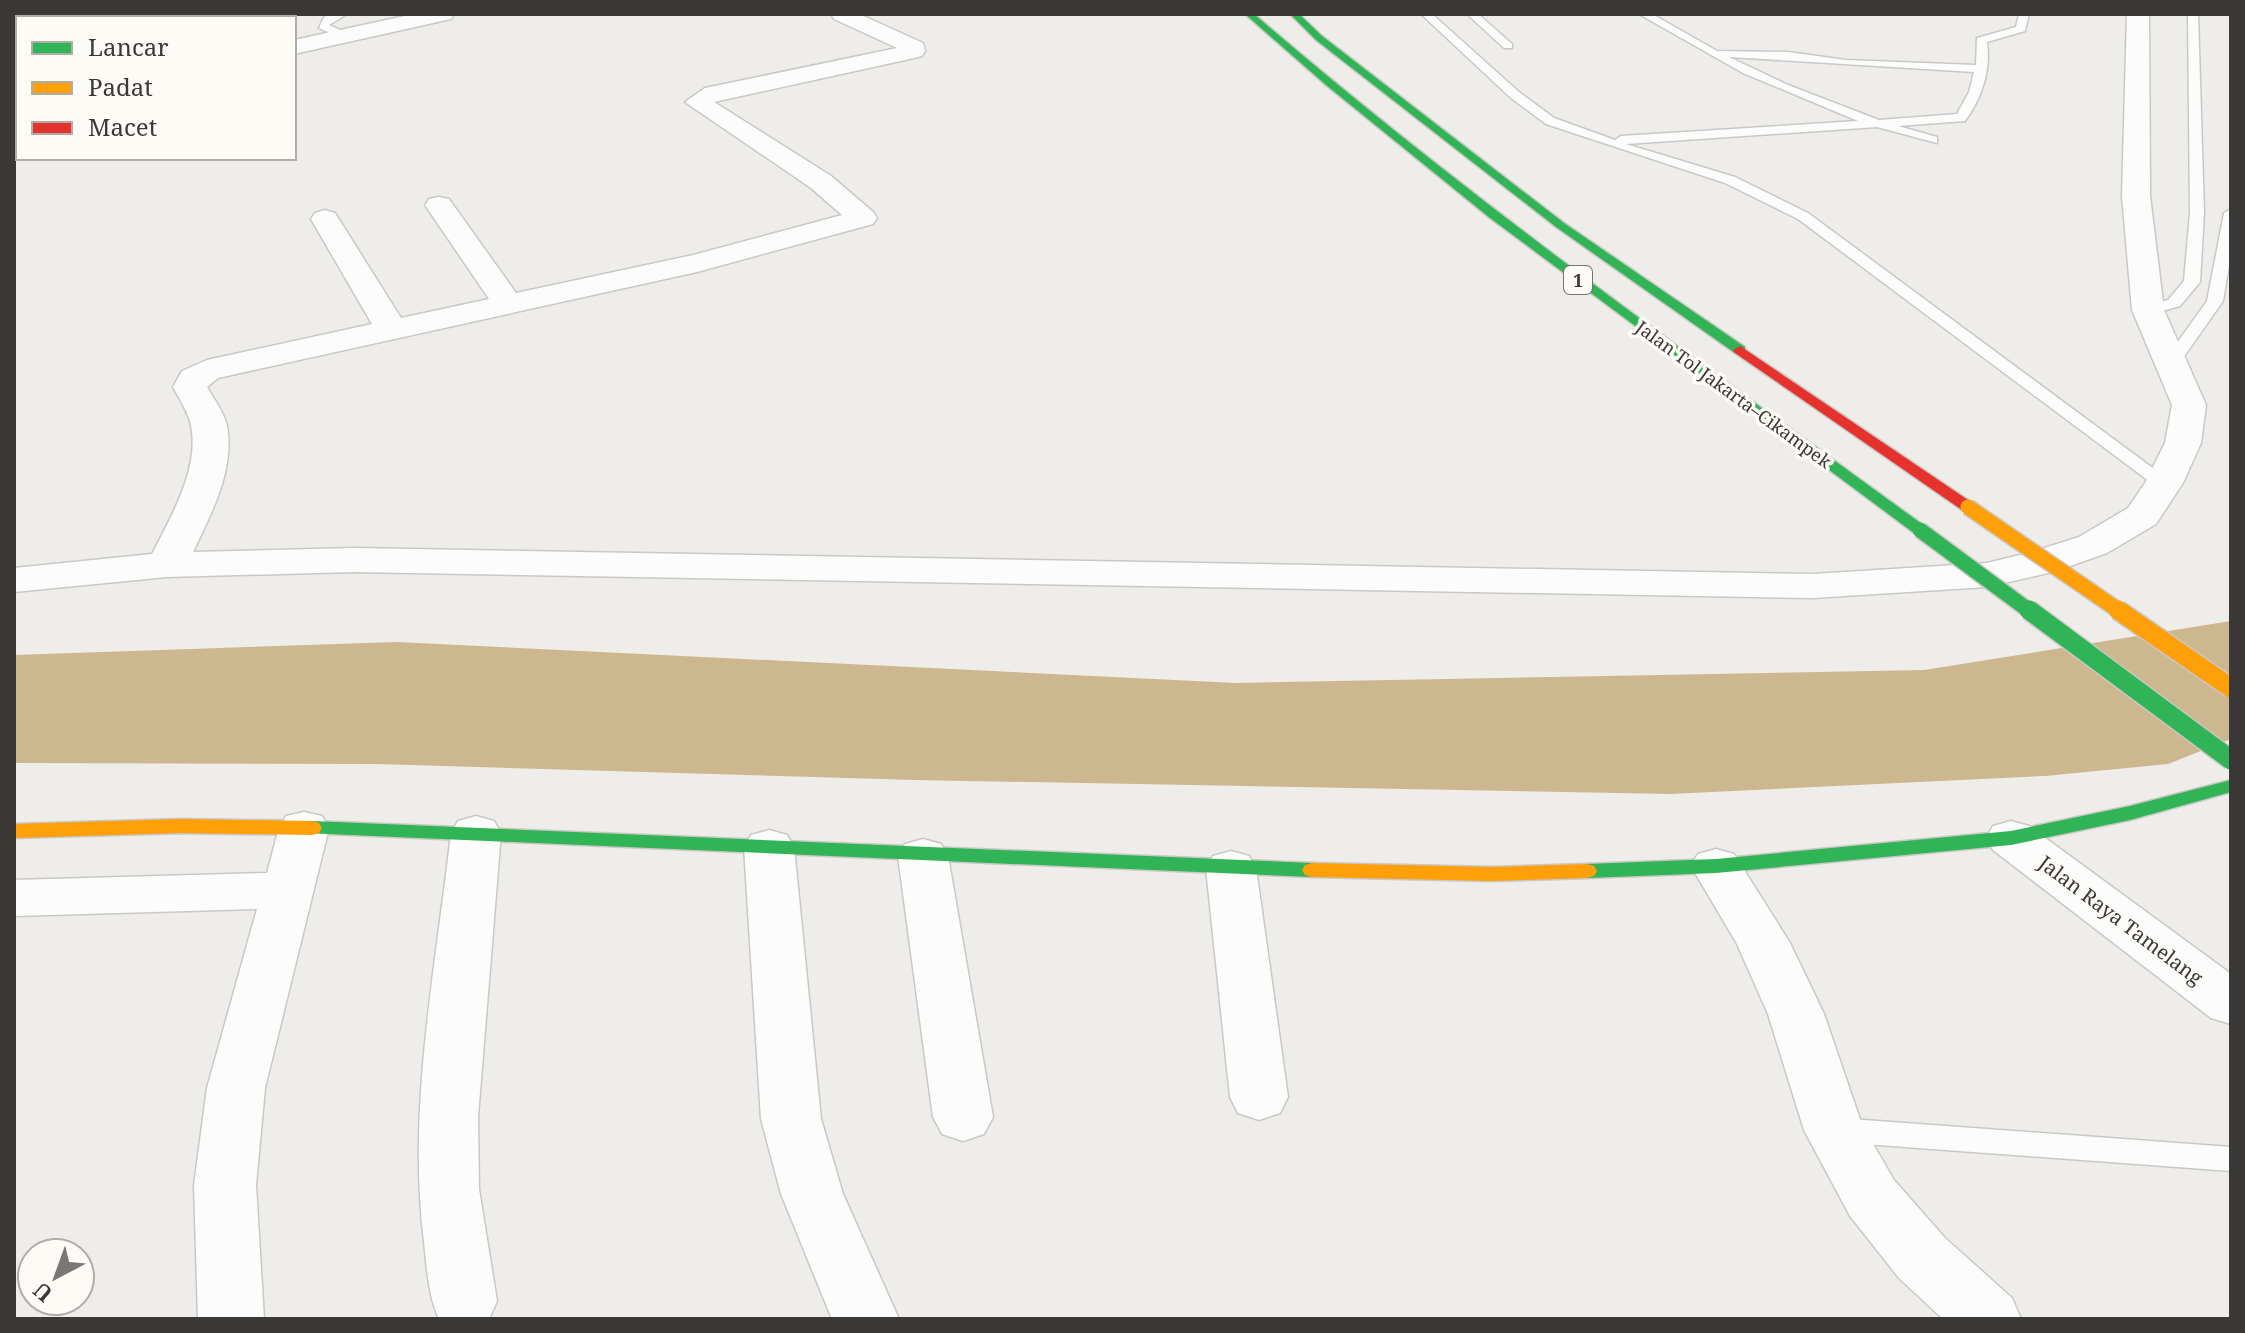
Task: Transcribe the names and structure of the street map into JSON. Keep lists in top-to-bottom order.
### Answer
{
  "streets": {
    "main road": ["1", "Jalan Tol Jakarta–Cikampek"],
    "street": ["Jalan Raya Tamelang"]
  },
  "legend": ["Lancar", "Padat", "Macet"],
  "north": "bottom left"
}
